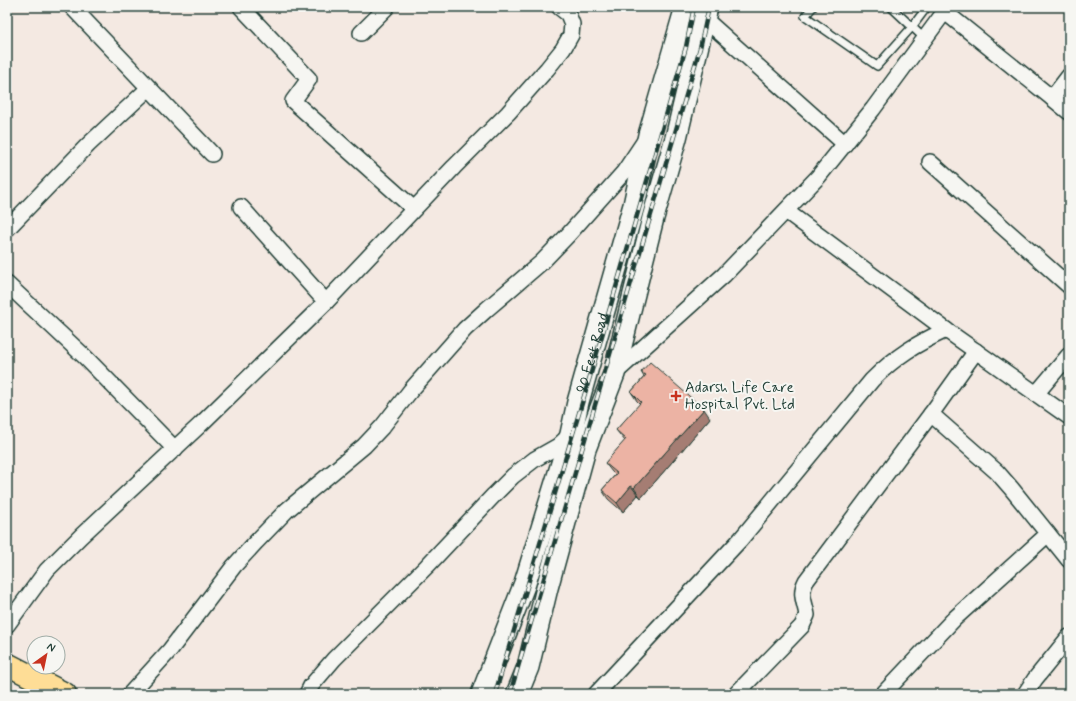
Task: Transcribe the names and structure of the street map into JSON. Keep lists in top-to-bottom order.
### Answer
{
  "streets": {
    "main road": ["90 Feet Road"]
  },
  "places": {
    "health": ["Adarsh Life Care Hospital Pvt. Ltd"]
  },
  "north": "top right"
}
